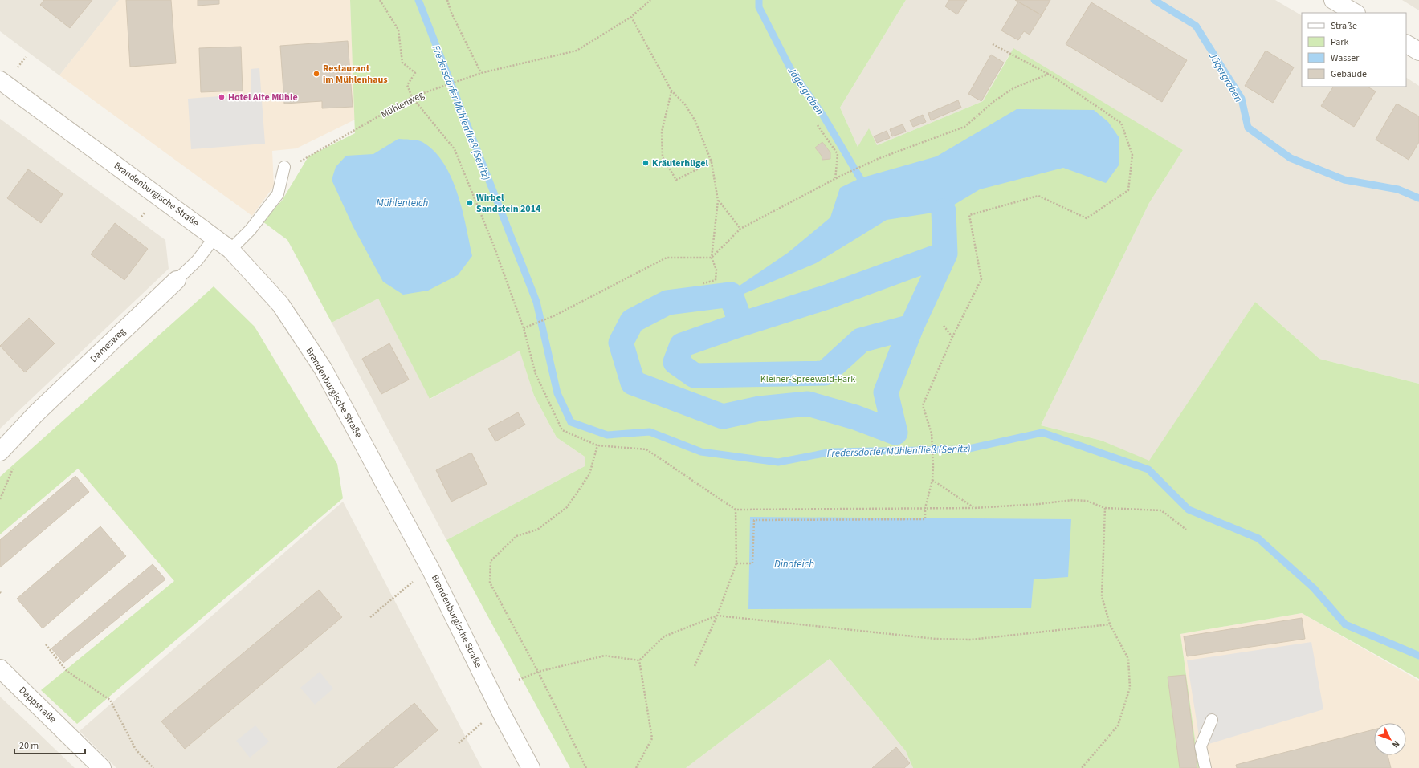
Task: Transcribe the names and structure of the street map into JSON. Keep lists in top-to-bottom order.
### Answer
{
  "streets": {
    "street": ["Brandenburgische Straße", "Damesweg", "Dappstraße"],
    "path": ["Mühlenweg"]
  },
  "crossings": [
    ["Brandenburgische Straße", "Damesweg"]
  ],
  "water": [
    "Jägergraben",
    "Fredersdorfer Mühlenfließ (Senitz)",
    "Mühlenteich",
    "Dinoteich"
  ],
  "parks": ["Kleiner-Spreewald-Park"],
  "places": [
    "Restaurant im Mühlenhaus",
    "Hotel Alte Mühle",
    "Kräuterhügel",
    "Wirbel Sandstein 2014"
  ],
  "legend": [
    "Straße",
    "Park",
    "Wasser",
    "Gebäude"
  ],
  "scale_bar": "20 m",
  "north": "bottom right"
}
